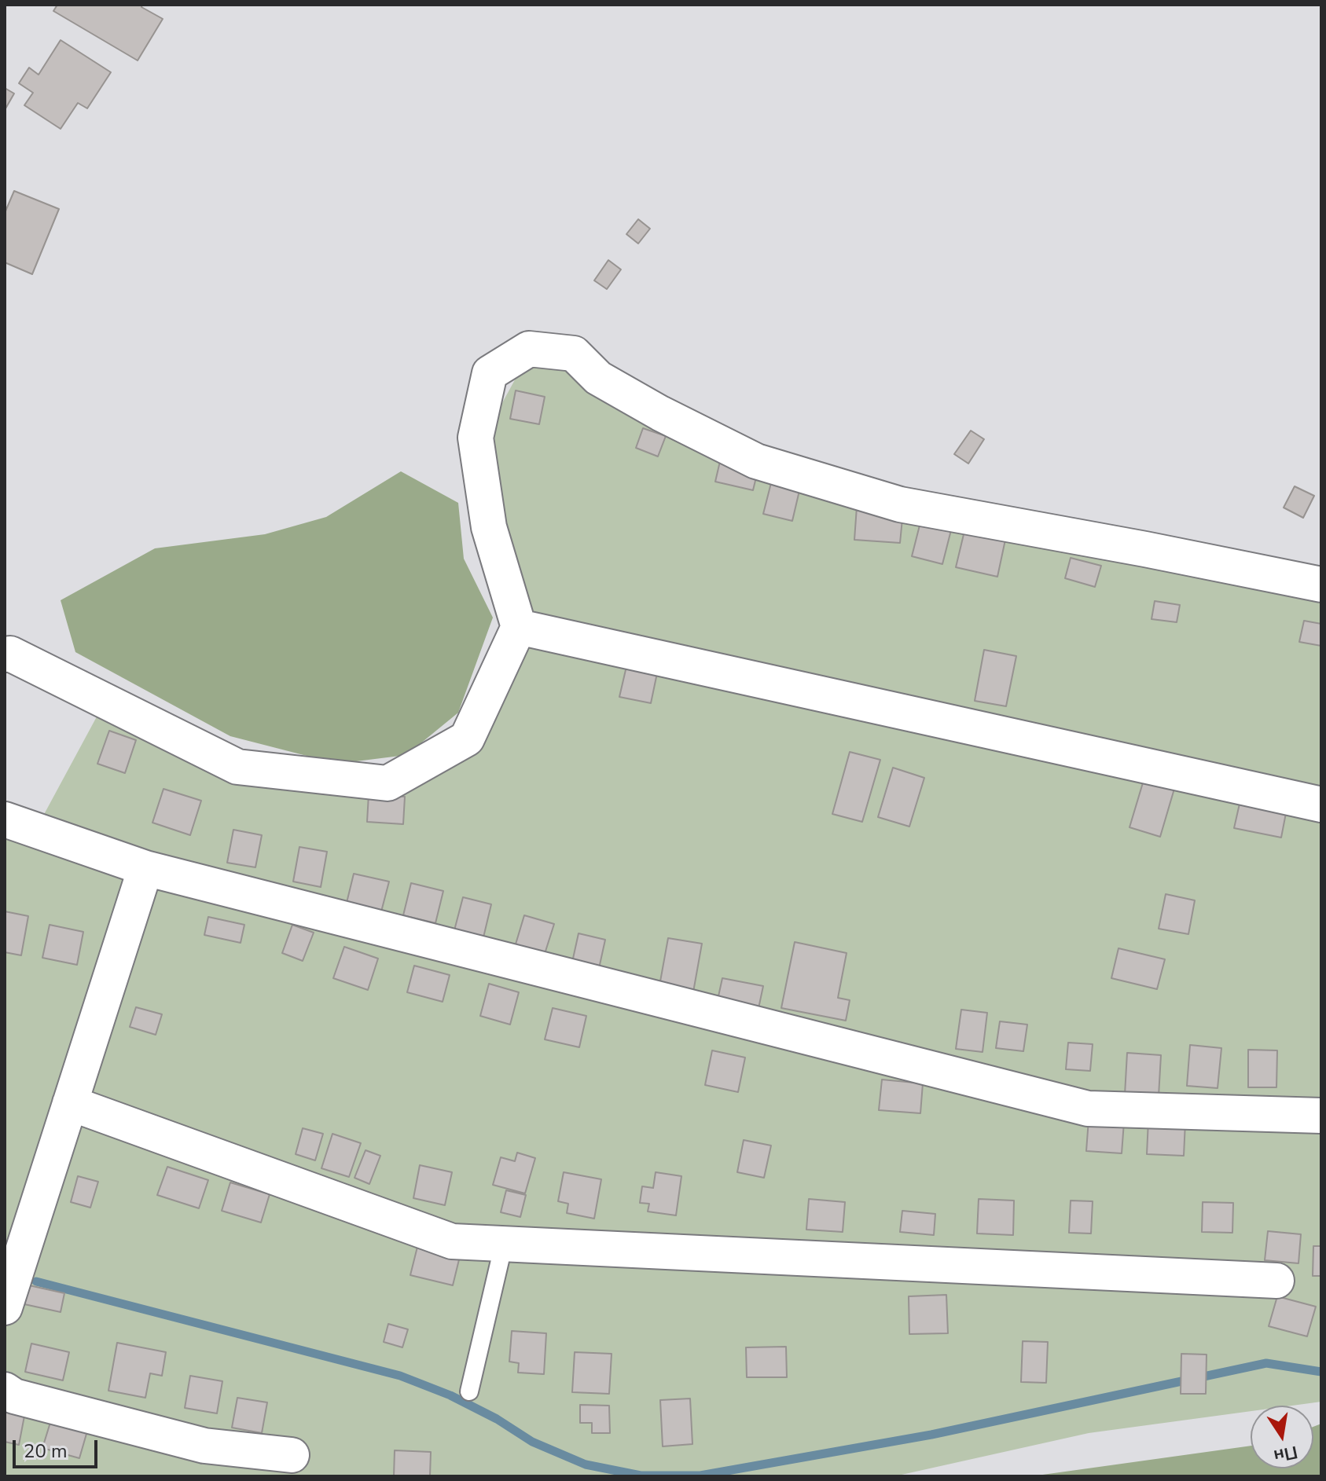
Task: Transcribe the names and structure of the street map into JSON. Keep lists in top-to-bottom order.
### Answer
{
  "scale_bar": "20 m",
  "north": "bottom"
}
